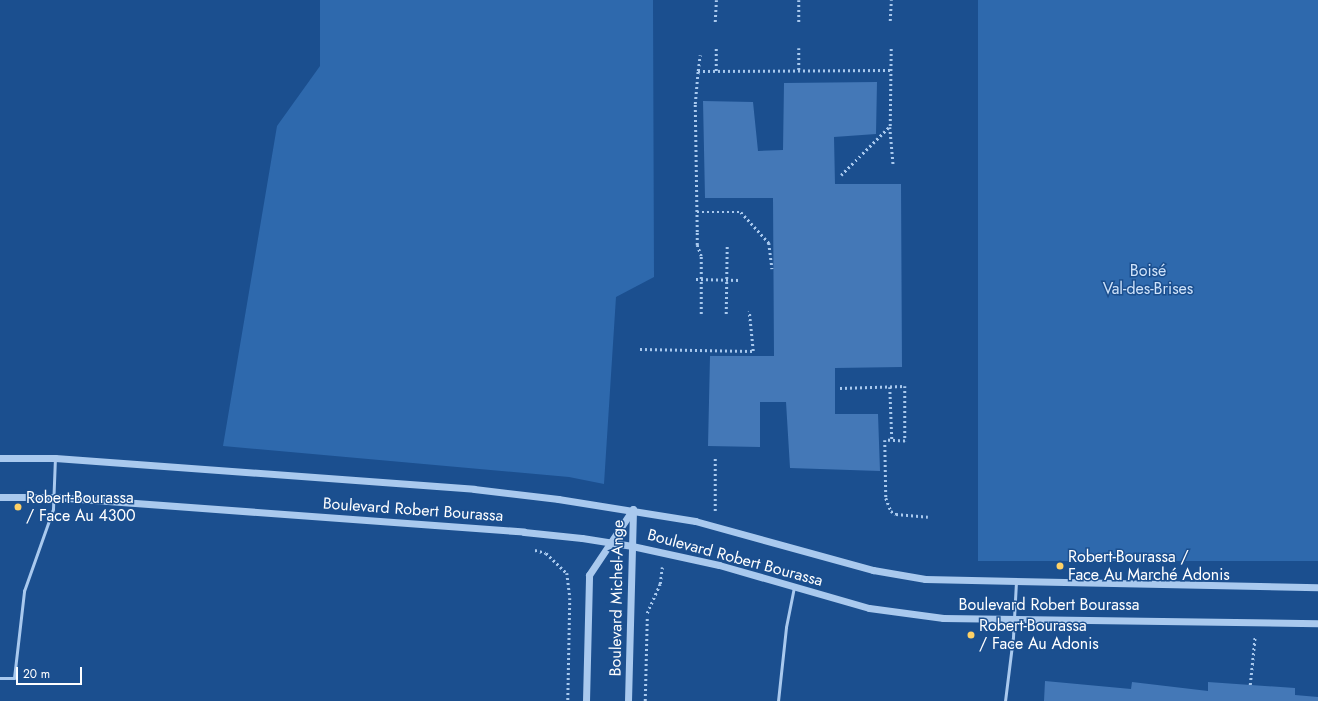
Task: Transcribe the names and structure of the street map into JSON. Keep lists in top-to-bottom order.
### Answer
{
  "streets": {
    "street": ["Boulevard Robert Bourassa", "Boulevard Michel-Ange"]
  },
  "crossings": [
    ["Boulevard Robert Bourassa", "Boulevard Michel-Ange"]
  ],
  "parks": ["Boisé Val-des-Brises"],
  "places": ["Robert-Bourassa / Face Au 4300", "Robert-Bourassa / Face Au Marché Adonis", "Robert-Bourassa / Face Au Adonis"],
  "scale_bar": "20 m"
}
